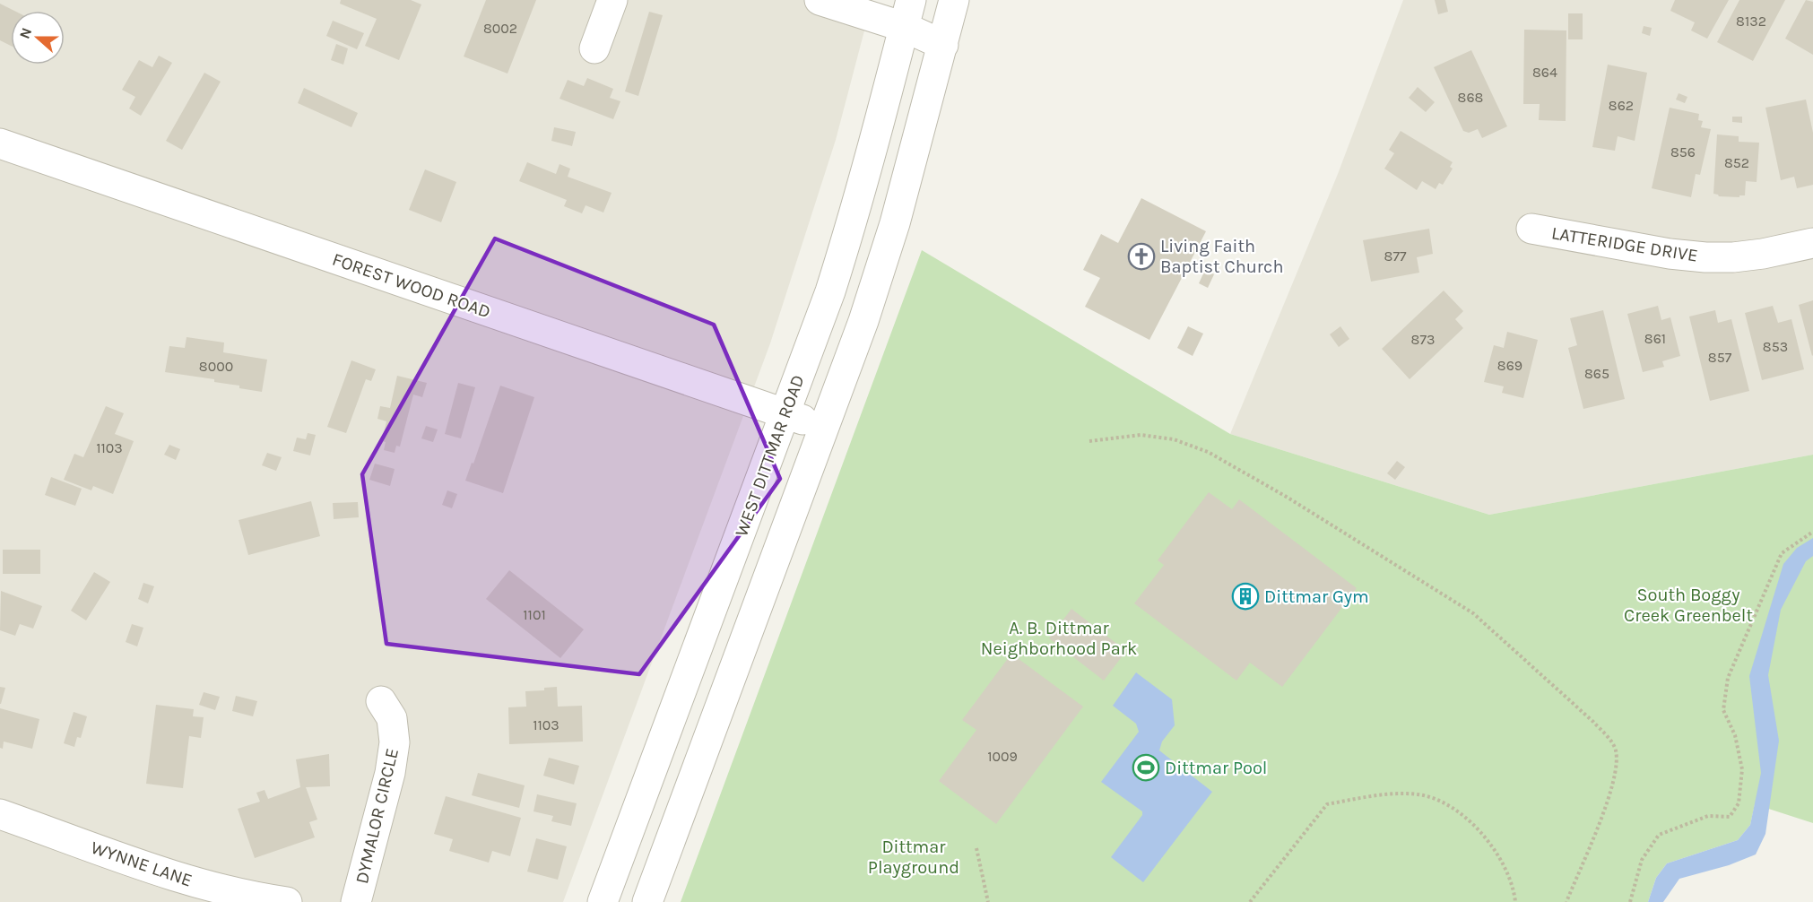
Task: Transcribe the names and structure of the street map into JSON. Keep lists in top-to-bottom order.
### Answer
{
  "streets": {
    "street": [
      "LATTERIDGE DRIVE",
      "FOREST WOOD ROAD",
      "WEST DITTMAR ROAD",
      "DYMALOR CIRCLE",
      "WYNNE LANE"
    ]
  },
  "crossings": [
    ["FOREST WOOD ROAD", "WEST DITTMAR ROAD"]
  ],
  "parks": ["South Boggy Creek Greenbelt", "A. B. Dittmar Neighborhood Park", "Dittmar Playground"],
  "places": {
    "church": ["Living Faith Baptist Church"],
    "building": ["Dittmar Gym"],
    "sports": ["Dittmar Pool"]
  },
  "house_numbers": [
    "8132",
    "8002",
    "864",
    "868",
    "862",
    "856",
    "852",
    "877",
    "861",
    "873",
    "853",
    "857",
    "869",
    "8000",
    "865",
    "1103",
    "1101",
    "1103",
    "1009"
  ],
  "north": "left"
}
